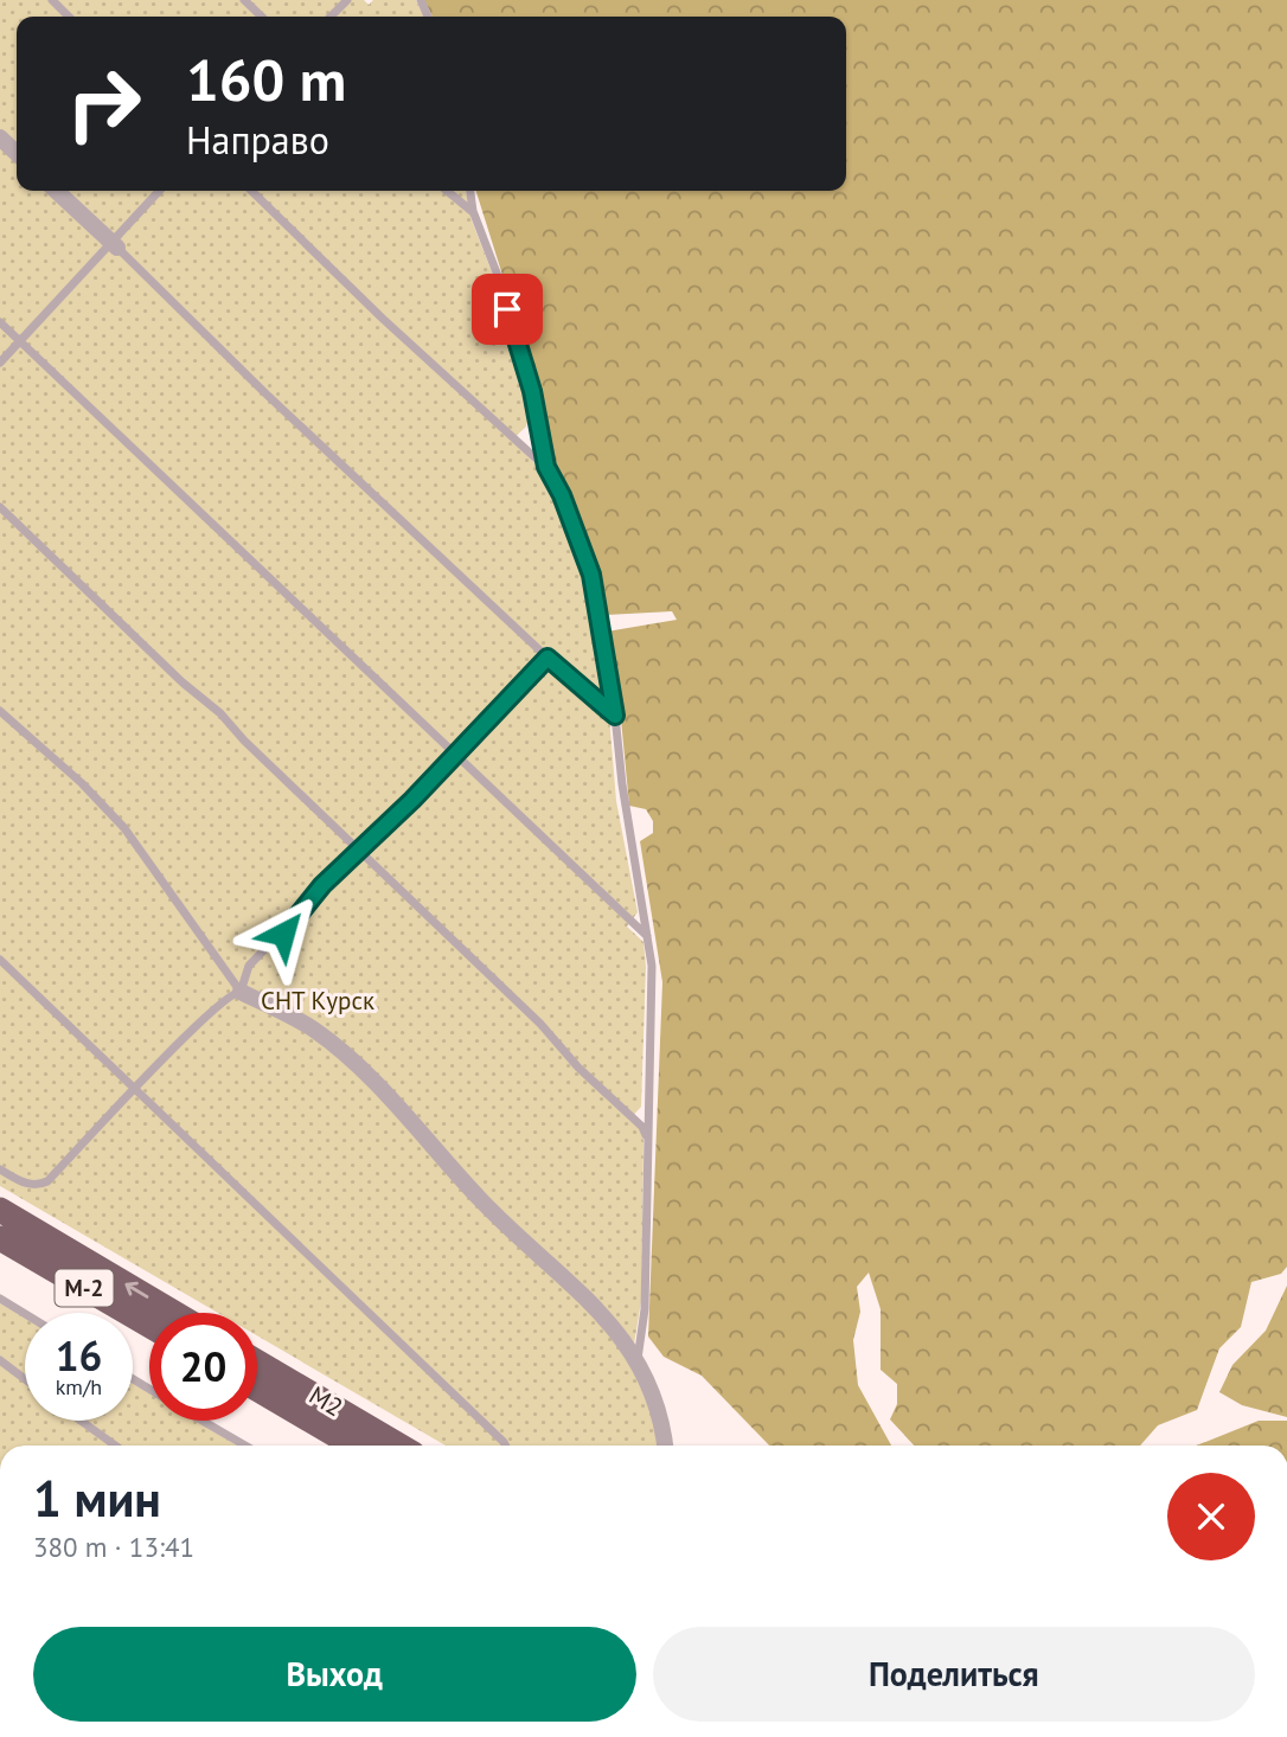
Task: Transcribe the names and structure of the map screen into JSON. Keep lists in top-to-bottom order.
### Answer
{
  "streets": {
    "highway": ["М-2", "М2"]
  },
  "parks": ["СНТ Курск"],
  "page": {
    "turn": ["160 m", "Направо"],
    "speed": "16 km/h",
    "limit": "20",
    "heading": ["1 мин", "380 m · 13:41"],
    "buttons": ["Выход", "Поделиться"]
  }
}
